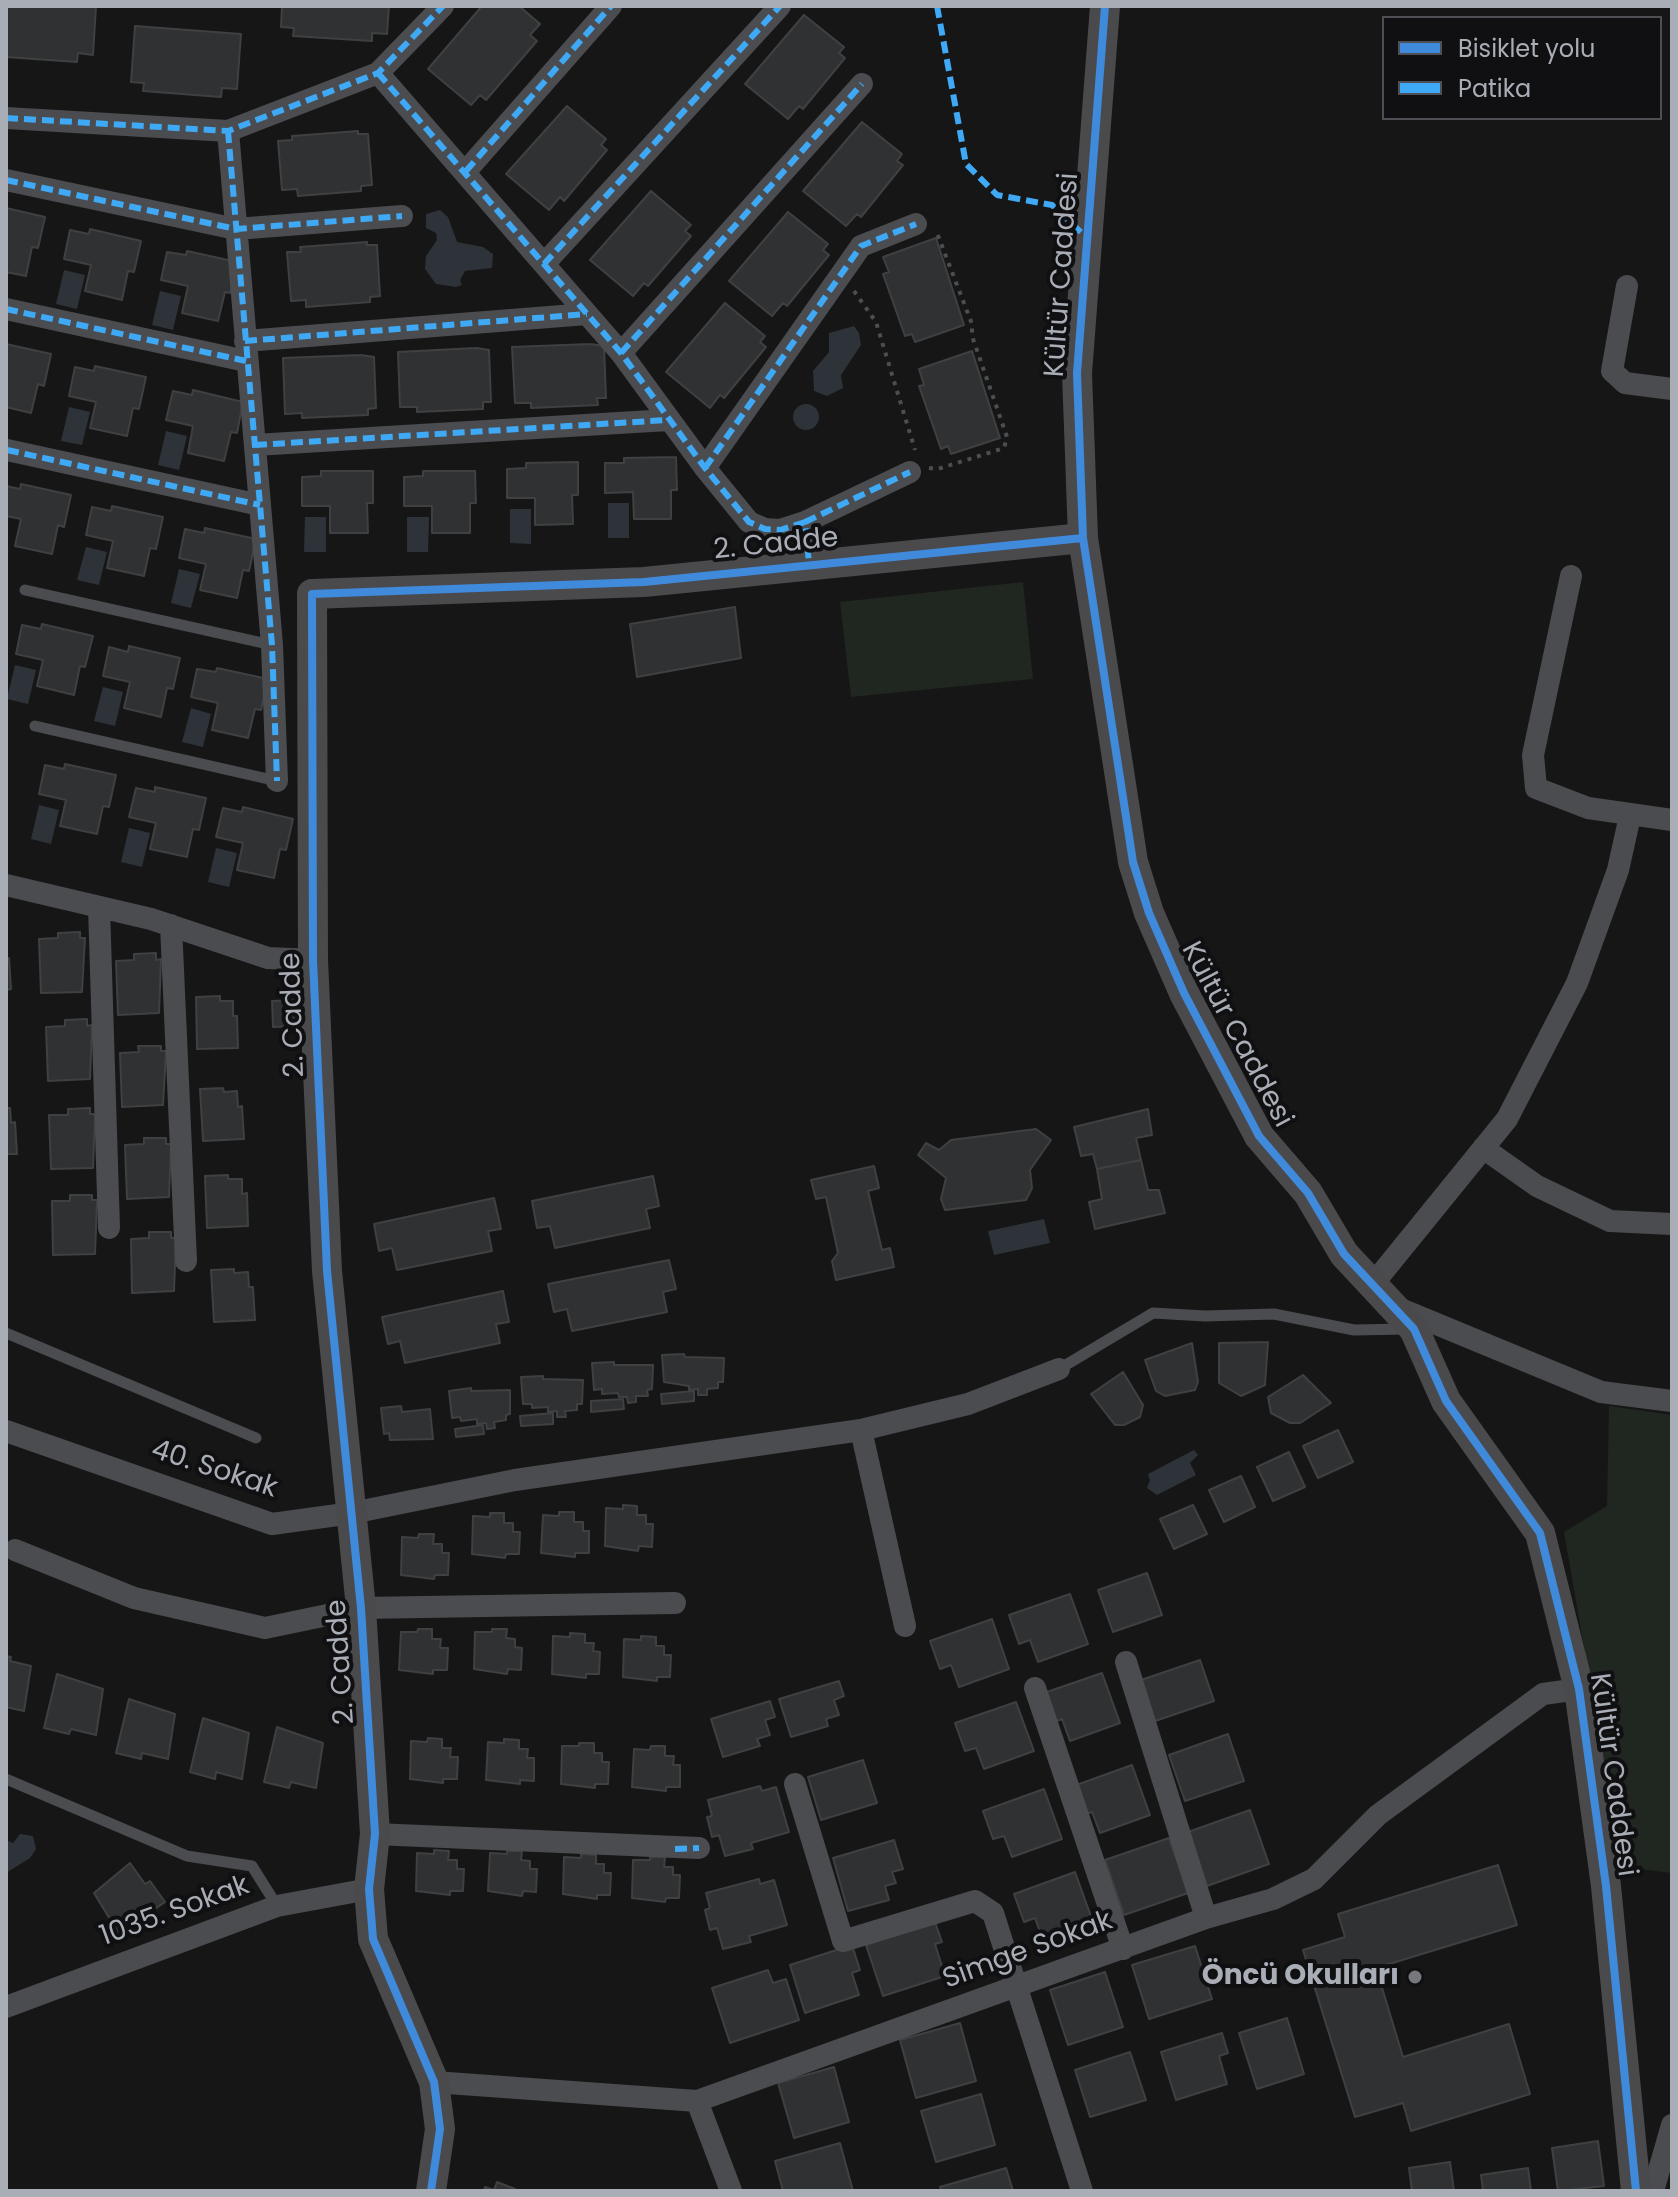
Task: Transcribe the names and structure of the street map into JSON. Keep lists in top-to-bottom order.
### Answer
{
  "streets": {
    "street": [
      "Kültür Caddesi",
      "2. Cadde",
      "40. Sokak",
      "1035. Sokak",
      "Simge Sokak"
    ]
  },
  "crossings": [
    ["Kültür Caddesi", "2. Cadde"],
    ["Kültür Caddesi", "Simge Sokak"],
    ["2. Cadde", "40. Sokak"],
    ["2. Cadde", "1035. Sokak"],
    ["2. Cadde", "Simge Sokak"]
  ],
  "places": ["Öncü Okulları"],
  "legend": ["Bisiklet yolu", "Patika"]
}
